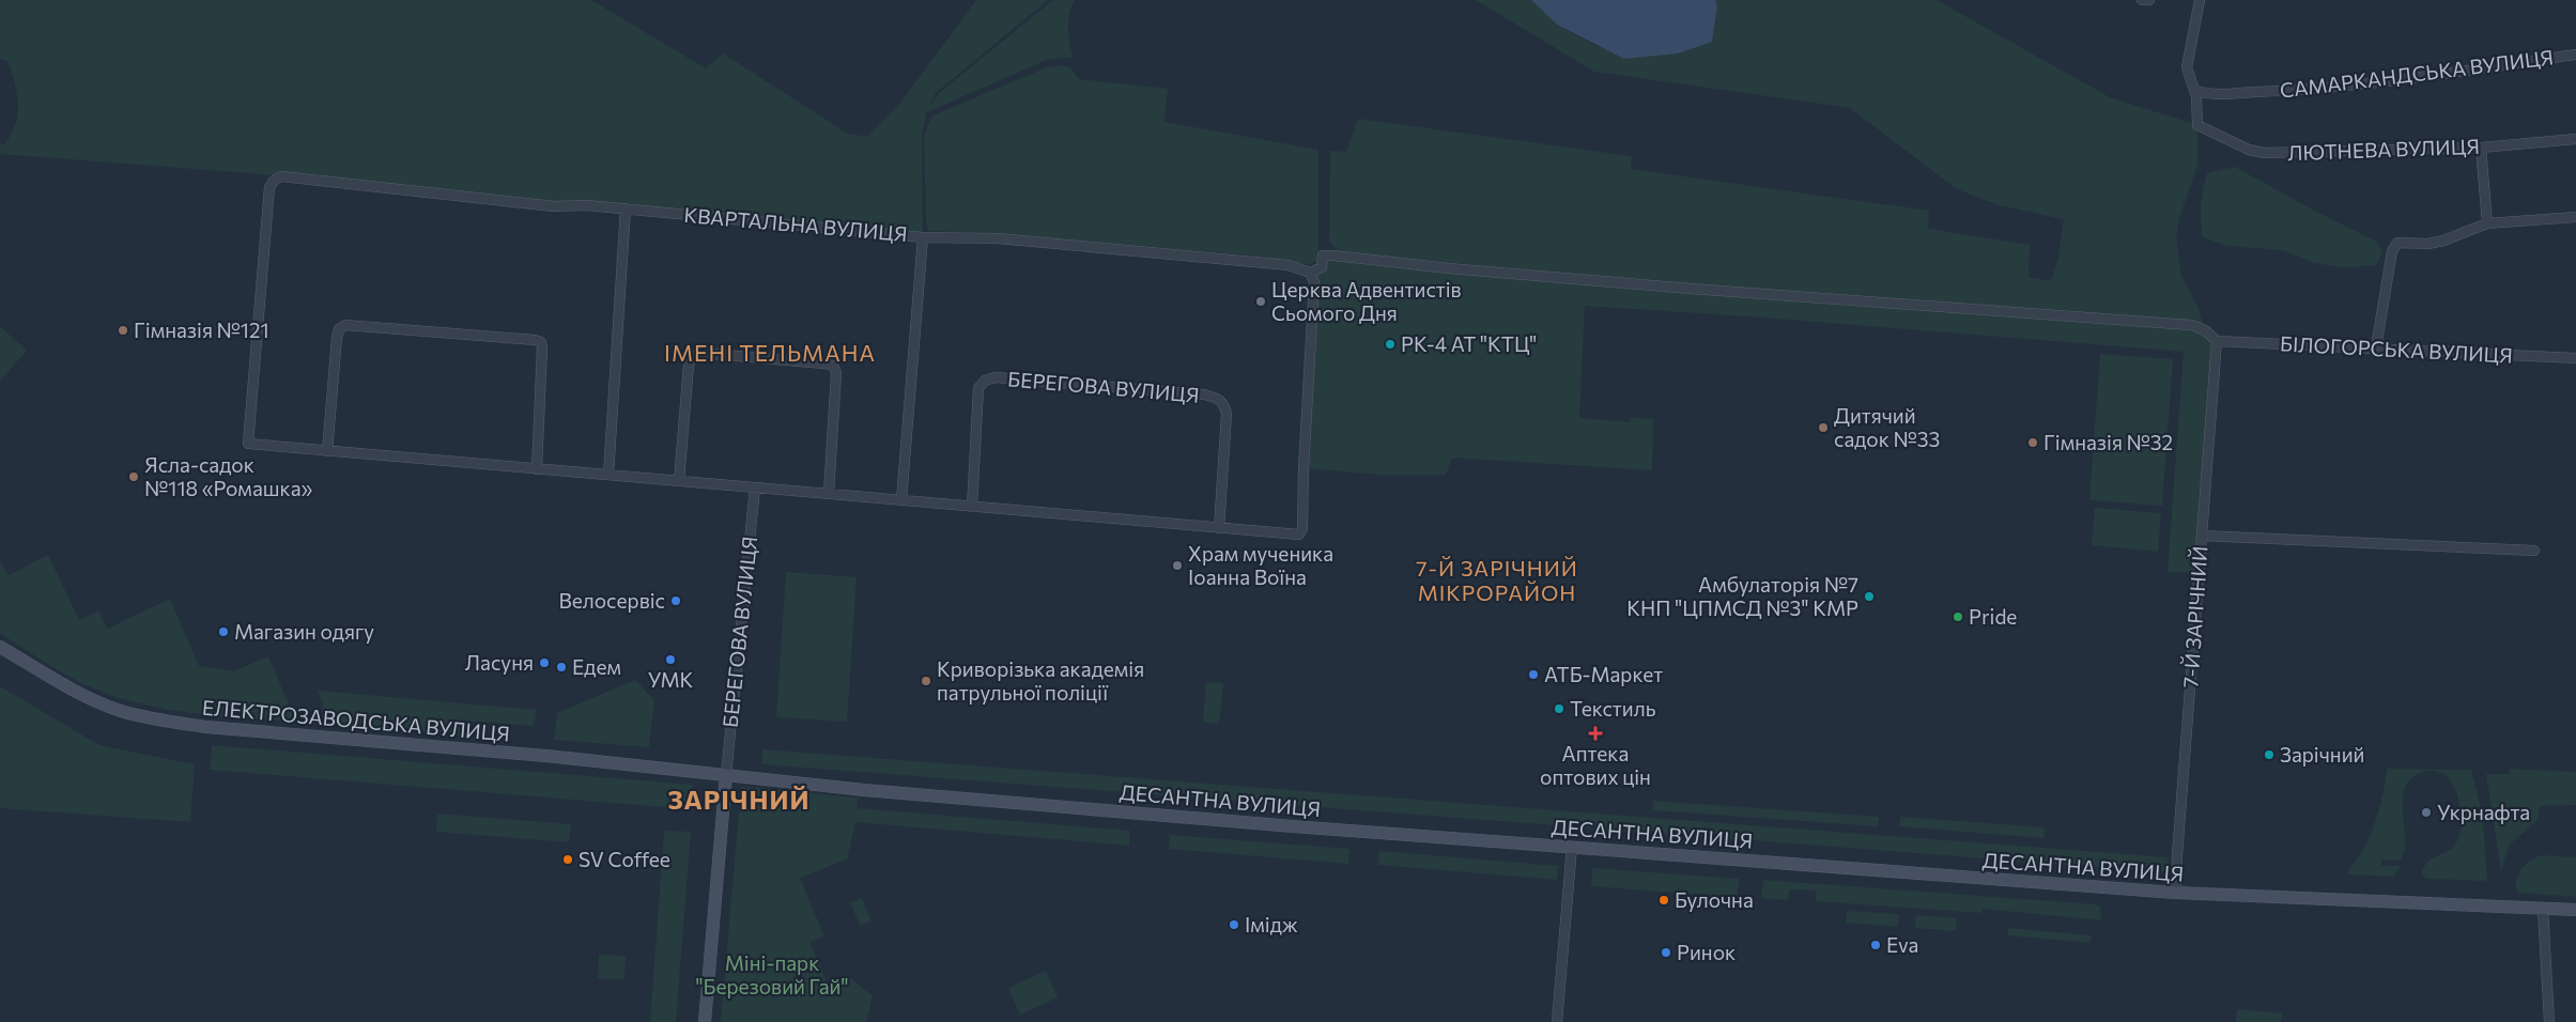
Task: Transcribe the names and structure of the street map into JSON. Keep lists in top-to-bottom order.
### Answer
{
  "streets": {
    "main road": ["ЕЛЕКТРОЗАВОДСЬКА ВУЛИЦЯ", "ДЕСАНТНА ВУЛИЦЯ"],
    "street": [
      "САМАРКАНДСЬКА ВУЛИЦЯ",
      "ЛЮТНЕВА ВУЛИЦЯ",
      "КВАРТАЛЬНА ВУЛИЦЯ",
      "БІЛОГОРСЬКА ВУЛИЦЯ",
      "БЕРЕГОВА ВУЛИЦЯ",
      "7-Й ЗАРІЧНИЙ"
    ]
  },
  "crossings": [
    ["САМАРКАНДСЬКА ВУЛИЦЯ", "ЛЮТНЕВА ВУЛИЦЯ"],
    ["БІЛОГОРСЬКА ВУЛИЦЯ", "7-Й ЗАРІЧНИЙ"],
    ["БЕРЕГОВА ВУЛИЦЯ", "ЕЛЕКТРОЗАВОДСЬКА ВУЛИЦЯ"],
    ["БЕРЕГОВА ВУЛИЦЯ", "ДЕСАНТНА ВУЛИЦЯ"],
    ["7-Й ЗАРІЧНИЙ", "ДЕСАНТНА ВУЛИЦЯ"],
    ["ЕЛЕКТРОЗАВОДСЬКА ВУЛИЦЯ", "ДЕСАНТНА ВУЛИЦЯ"]
  ],
  "districts": ["ІМЕНІ ТЕЛЬМАНА", "7-Й ЗАРІЧНИЙ МІКРОРАЙОН", "ЗАРІЧНИЙ"],
  "parks": ["Міні-парк \"Березовий Гай\""],
  "places": {
    "other": [
      "Церква Адвентистів Сьомого Дня",
      "Гімназія №121",
      "РК-4 АТ \"КТЦ\"",
      "Дитячий садок №33",
      "Гімназія №32",
      "Ясла-садок №118 «Ромашка»",
      "Храм мученика Іоанна Воїна",
      "Амбулаторія №7 КНП \"ЦПМСД №3\" КМР",
      "Велосервіс",
      "Pride",
      "Магазин одягу",
      "УМК",
      "Ласуня",
      "Едем",
      "АТБ-Маркет",
      "Криворізька академія патрульної поліції",
      "Текстиль",
      "Зарічний",
      "Укрнафта",
      "SV Coffee",
      "Булочна",
      "Імідж",
      "Eva",
      "Ринок"
    ],
    "health": ["Аптека оптових цін"]
  }
}
